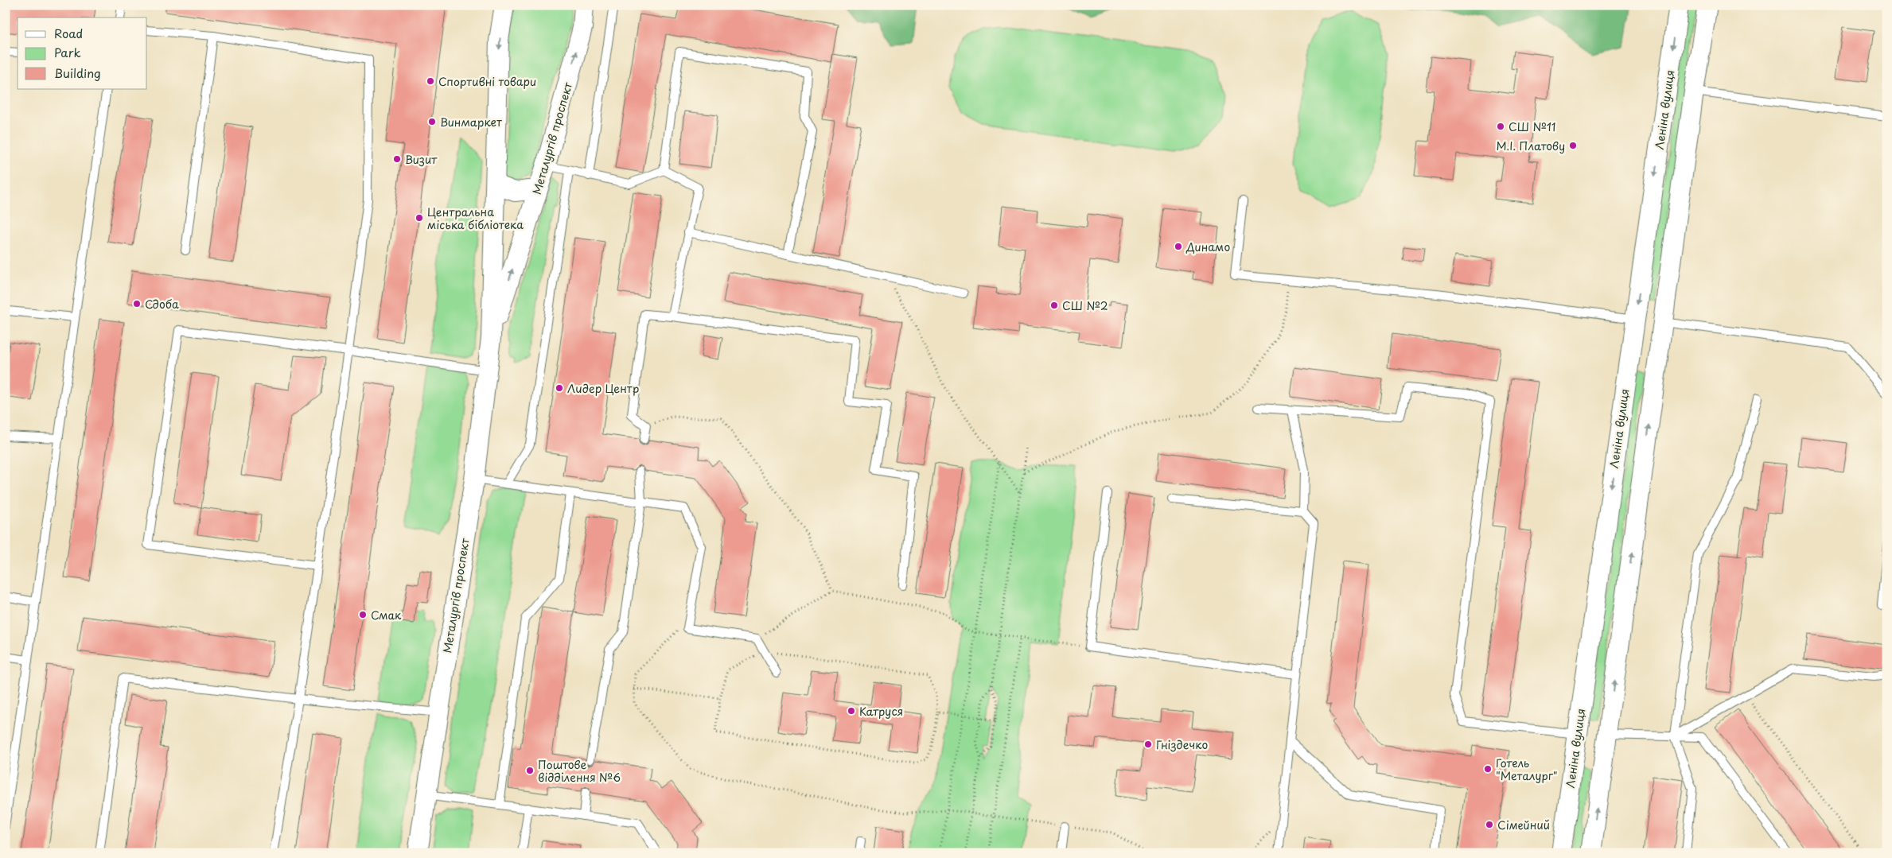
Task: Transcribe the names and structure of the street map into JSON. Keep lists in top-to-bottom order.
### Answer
{
  "streets": {
    "street": ["Леніна вулиця", "Металургів проспект"]
  },
  "places": [
    "Спортивні товари",
    "Винмаркет",
    "СШ №11",
    "М.І. Платову",
    "Визит",
    "Центральна міська бібліотека",
    "Динамо",
    "Сдоба",
    "СШ №2",
    "Лидер Центр",
    "Смак",
    "Катруся",
    "Гніздечко",
    "Готель \"Металург\"",
    "Поштове відділення №6",
    "Сімейний"
  ],
  "legend": ["Road", "Park", "Building"]
}
